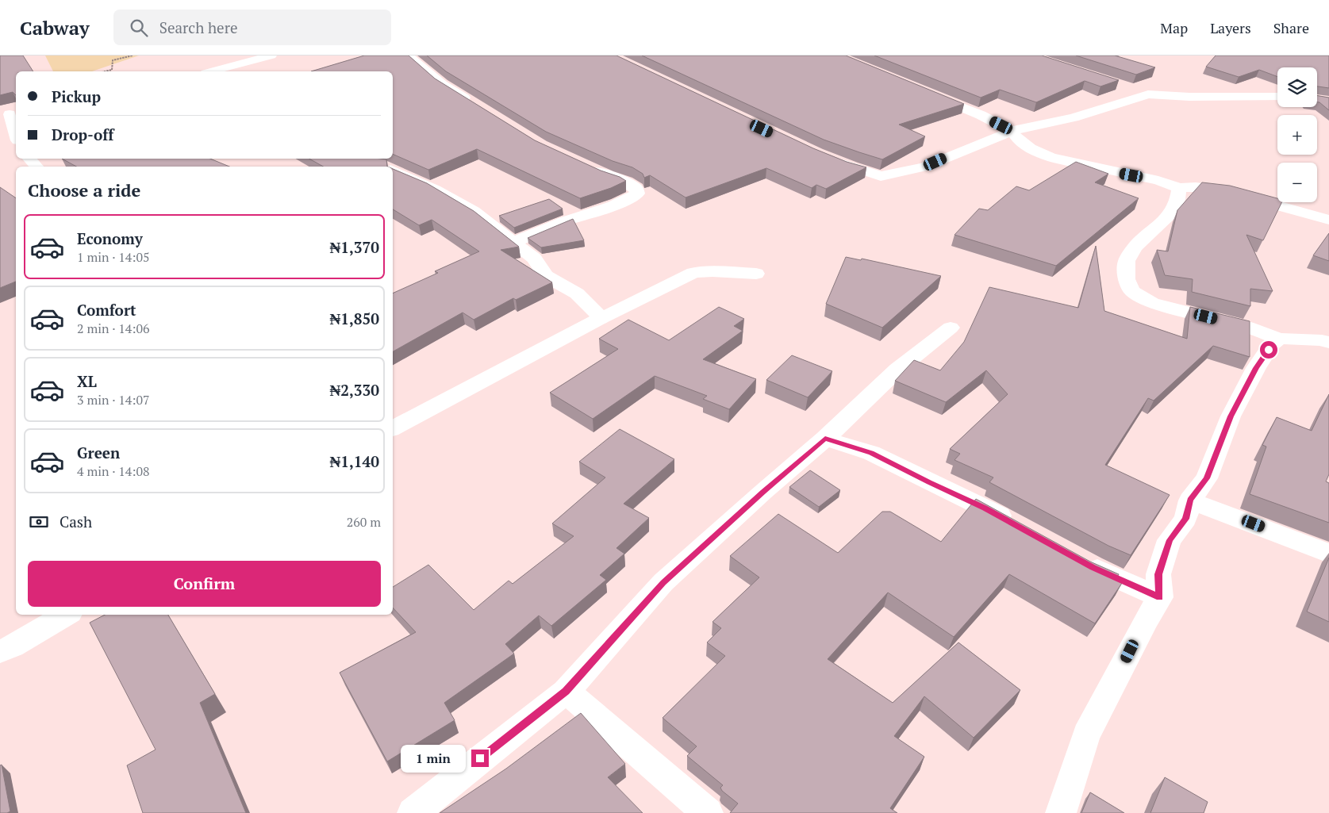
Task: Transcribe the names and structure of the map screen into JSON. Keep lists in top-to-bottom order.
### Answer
{
  "page": {
    "header": "Cabway",
    "search": "Search here",
    "nav": ["Map", "Layers", "Share"],
    "map_buttons": ["+", "−"],
    "banner": ["Pickup", "Drop-off"],
    "heading": "Choose a ride",
    "list": [
      {
        "name": "Economy",
        "note": "1 min · 14:05",
        "value": "₦1,370"
      },
      {
        "name": "Comfort",
        "note": "2 min · 14:06",
        "value": "₦1,850"
      },
      {
        "name": "XL",
        "note": "3 min · 14:07",
        "value": "₦2,330"
      },
      {
        "name": "Green",
        "note": "4 min · 14:08",
        "value": "₦1,140"
      }
    ],
    "pay": ["Cash", "260 m"],
    "buttons": "Confirm",
    "bubble": "1 min"
  }
}
